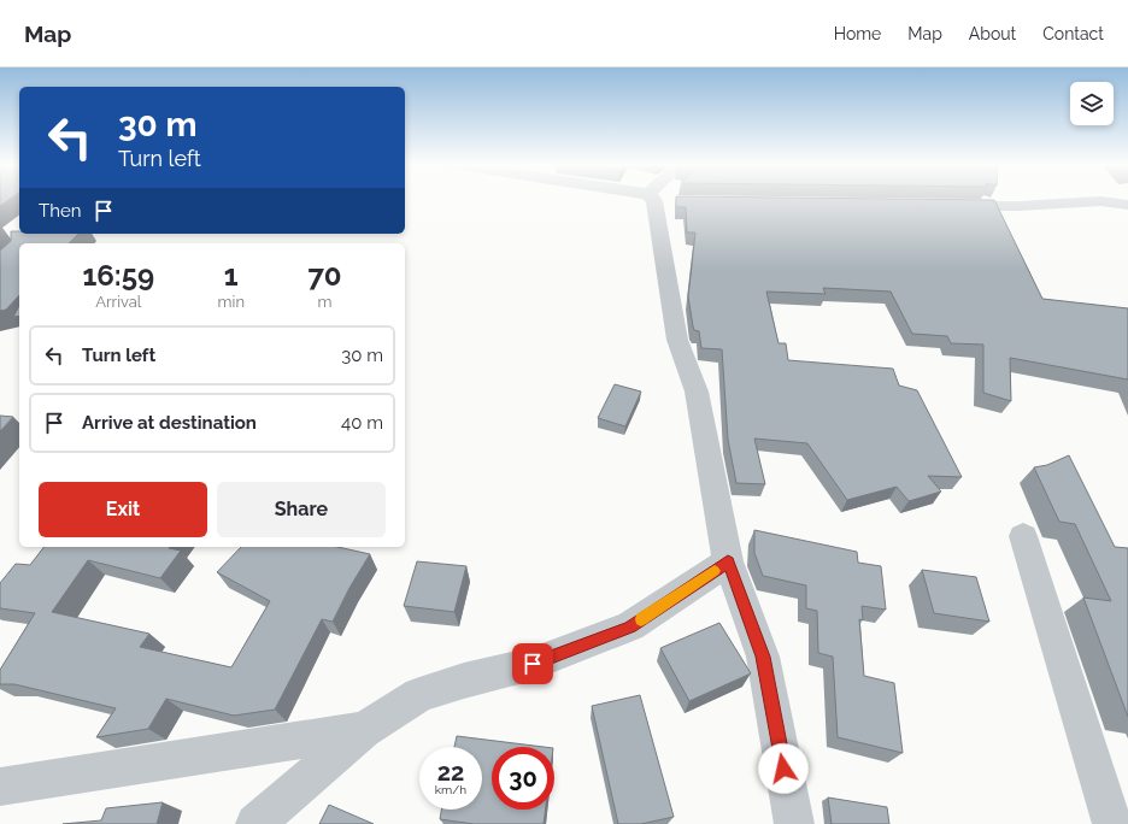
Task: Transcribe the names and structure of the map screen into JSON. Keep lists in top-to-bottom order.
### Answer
{
  "page": {
    "header": "Map",
    "nav": [
      "Home",
      "Map",
      "About",
      "Contact"
    ],
    "turn": ["30 m", "Turn left"],
    "then": "Then",
    "eta": [
      "16:59",
      "Arrival",
      "1",
      "min",
      "70",
      "m"
    ],
    "list": [
      {
        "name": "Turn left",
        "value": "30 m"
      },
      {
        "name": "Arrive at destination",
        "value": "40 m"
      }
    ],
    "buttons": ["Exit", "Share"],
    "speed": "22 km/h",
    "limit": "30"
  }
}
